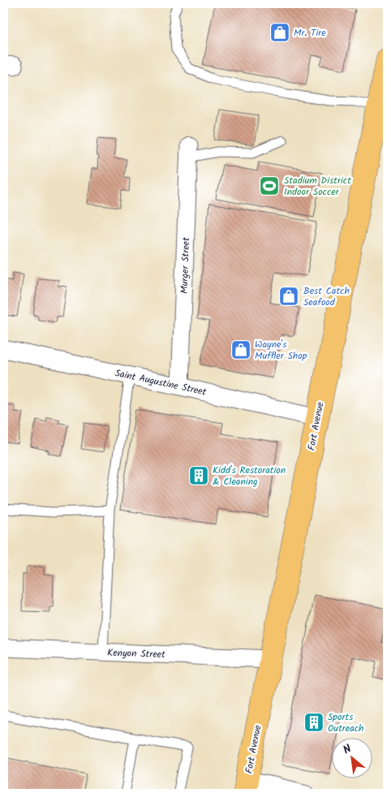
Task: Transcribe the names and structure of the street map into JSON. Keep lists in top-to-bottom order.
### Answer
{
  "streets": {
    "main road": ["Fort Avenue"],
    "street": ["Murger Street", "Saint Augustine Street", "Kenyon Street"]
  },
  "crossings": [
    ["Murger Street", "Saint Augustine Street"],
    ["Saint Augustine Street", "Fort Avenue"],
    ["Fort Avenue", "Kenyon Street"]
  ],
  "places": {
    "shop": ["Mr. Tire", "Best Catch Seafood", "Wayne's Muffler Shop"],
    "sports": ["Stadium District Indoor Soccer"],
    "building": ["Kidd's Restoration & Cleaning", "Sports Outreach"]
  },
  "north": "top left"
}
